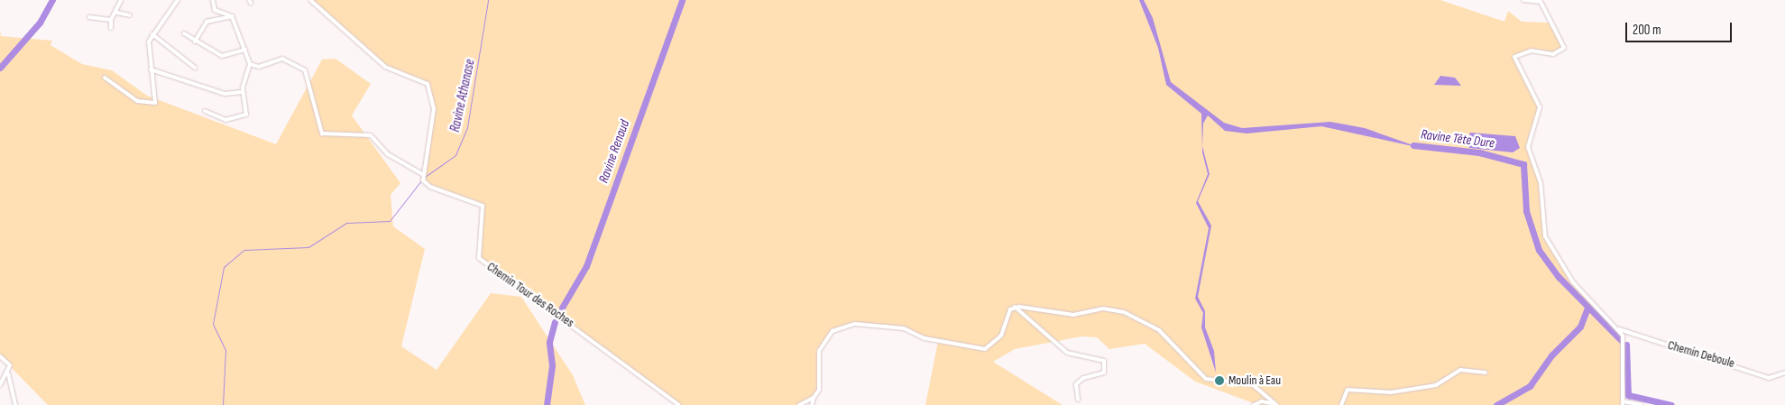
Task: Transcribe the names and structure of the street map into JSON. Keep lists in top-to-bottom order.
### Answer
{
  "streets": {
    "street": ["Chemin Tour des Roches", "Chemin Deboule"]
  },
  "water": ["Ravine Athanase", "Ravine Tête Dure", "Ravine Renaud"],
  "places": ["Moulin à Eau"],
  "scale_bar": "200 m"
}
